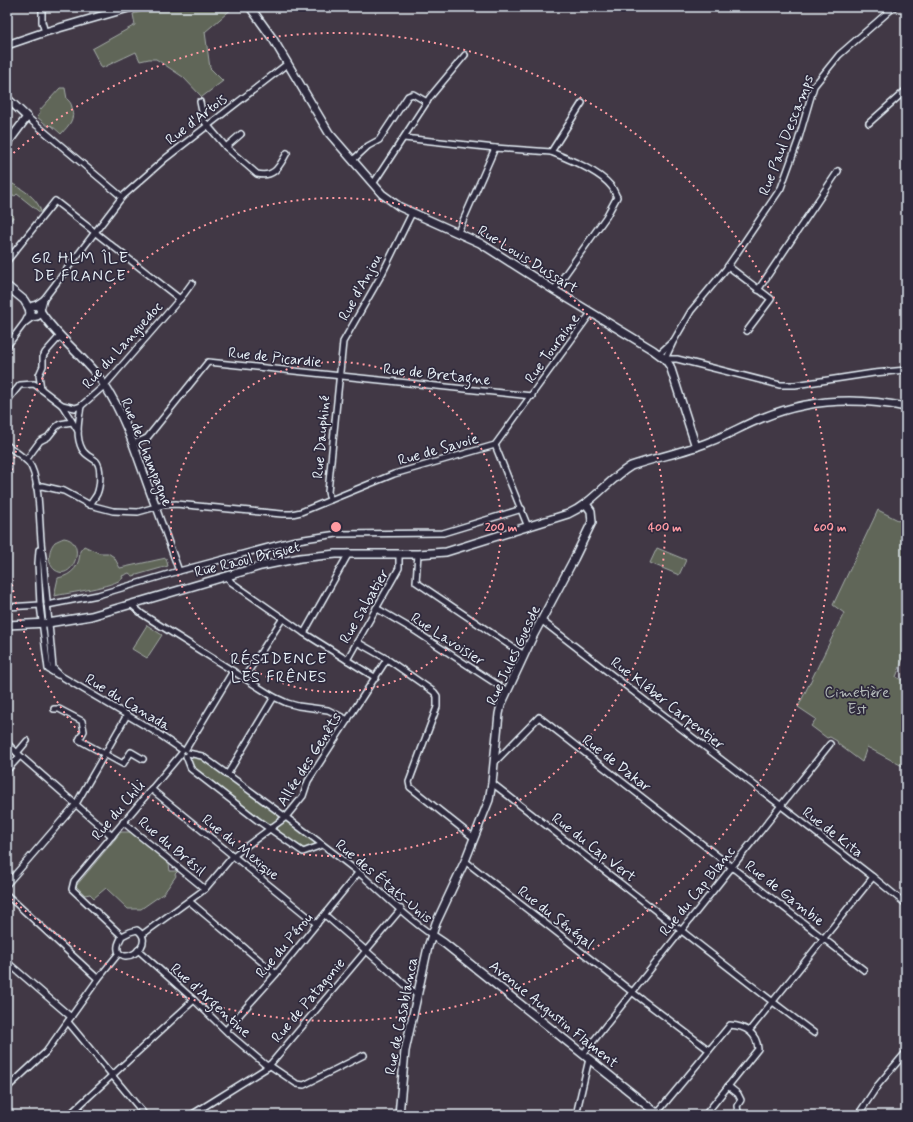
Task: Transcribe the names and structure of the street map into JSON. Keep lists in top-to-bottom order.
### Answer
{
  "streets": {
    "street": [
      "Rue d'Artois",
      "Rue Paul Descamps",
      "Rue Louis Dussart",
      "Rue d'Anjou",
      "Rue du Languedoc",
      "Rue Touraine",
      "Rue de Picardie",
      "Rue de Bretagne",
      "Rue Dauphiné",
      "Rue de Savoie",
      "Rue de Champagne",
      "Rue Raoul Briquet",
      "Rue Sabatier",
      "Rue Lavoisier",
      "Rue Jules Guesde",
      "Rue du Canada",
      "Rue Kléber Carpentier",
      "Allée des Genêts",
      "Rue de Dakar",
      "Rue du Chili",
      "Rue de Kita",
      "Rue du Brésil",
      "Rue du Mexique",
      "Rue du Cap Vert",
      "Rue des États-Unis",
      "Rue du Cap Blanc",
      "Rue de Gambie",
      "Rue du Sénégal",
      "Rue du Pérou",
      "Rue d'Argentine",
      "Rue de Patagonie",
      "Avenue Augustin Flament",
      "Rue de Casablanca"
    ]
  },
  "crossings": [
    ["Rue d'Artois", "Rue Louis Dussart"],
    ["Rue d'Artois", "Rue de Champagne"],
    ["Rue Paul Descamps", "Rue Louis Dussart"],
    ["Rue Louis Dussart", "Rue d'Anjou"],
    ["Rue Louis Dussart", "Rue Touraine"],
    ["Rue d'Anjou", "Rue de Picardie"],
    ["Rue d'Anjou", "Rue de Bretagne"],
    ["Rue d'Anjou", "Rue Dauphiné"],
    ["Rue du Languedoc", "Rue de Champagne"],
    ["Rue Touraine", "Rue de Bretagne"],
    ["Rue Touraine", "Rue de Savoie"],
    ["Rue de Picardie", "Rue de Bretagne"],
    ["Rue de Picardie", "Rue Dauphiné"],
    ["Rue de Picardie", "Rue de Champagne"],
    ["Rue de Bretagne", "Rue Dauphiné"],
    ["Rue de Bretagne", "Rue de Savoie"],
    ["Rue Dauphiné", "Rue de Savoie"],
    ["Rue de Savoie", "Rue de Champagne"],
    ["Rue Raoul Briquet", "Rue Sabatier"],
    ["Rue Raoul Briquet", "Rue Jules Guesde"],
    ["Rue Raoul Briquet", "Rue du Canada"],
    ["Rue Sabatier", "Rue Lavoisier"],
    ["Rue Sabatier", "Allée des Genêts"],
    ["Rue Lavoisier", "Rue Jules Guesde"],
    ["Rue Jules Guesde", "Rue Kléber Carpentier"],
    ["Rue Jules Guesde", "Rue de Dakar"],
    ["Rue Jules Guesde", "Rue du Cap Vert"],
    ["Rue Jules Guesde", "Rue des États-Unis"],
    ["Rue Jules Guesde", "Rue du Sénégal"],
    ["Rue Jules Guesde", "Avenue Augustin Flament"],
    ["Rue Jules Guesde", "Rue de Casablanca"],
    ["Rue du Canada", "Rue du Chili"],
    ["Rue du Canada", "Rue des États-Unis"],
    ["Rue Kléber Carpentier", "Rue de Kita"],
    ["Rue Kléber Carpentier", "Rue du Cap Blanc"],
    ["Allée des Genêts", "Rue du Chili"],
    ["Allée des Genêts", "Rue du Brésil"],
    ["Allée des Genêts", "Rue du Mexique"],
    ["Allée des Genêts", "Rue des États-Unis"],
    ["Allée des Genêts", "Rue d'Argentine"],
    ["Rue de Dakar", "Rue du Cap Blanc"],
    ["Rue de Dakar", "Rue de Gambie"],
    ["Rue du Chili", "Rue du Brésil"],
    ["Rue du Chili", "Rue du Mexique"],
    ["Rue du Chili", "Rue des États-Unis"],
    ["Rue du Chili", "Rue d'Argentine"],
    ["Rue de Kita", "Rue du Cap Blanc"],
    ["Rue du Mexique", "Rue du Pérou"],
    ["Rue du Cap Vert", "Rue du Cap Blanc"],
    ["Rue des États-Unis", "Rue du Pérou"],
    ["Rue des États-Unis", "Rue de Patagonie"],
    ["Rue des États-Unis", "Avenue Augustin Flament"],
    ["Rue des États-Unis", "Rue de Casablanca"],
    ["Rue du Cap Blanc", "Rue de Gambie"],
    ["Rue du Cap Blanc", "Rue du Sénégal"],
    ["Rue du Cap Blanc", "Avenue Augustin Flament"],
    ["Rue du Pérou", "Rue d'Argentine"],
    ["Rue d'Argentine", "Rue de Patagonie"],
    ["Avenue Augustin Flament", "Rue de Casablanca"]
  ],
  "districts": ["GR HLM ÎLE DE FRANCE", "RÉSIDENCE LES FRÊNES"],
  "parks": ["Cimetière Est"],
  "rings": ["200 m", "400 m", "600 m"]
}
